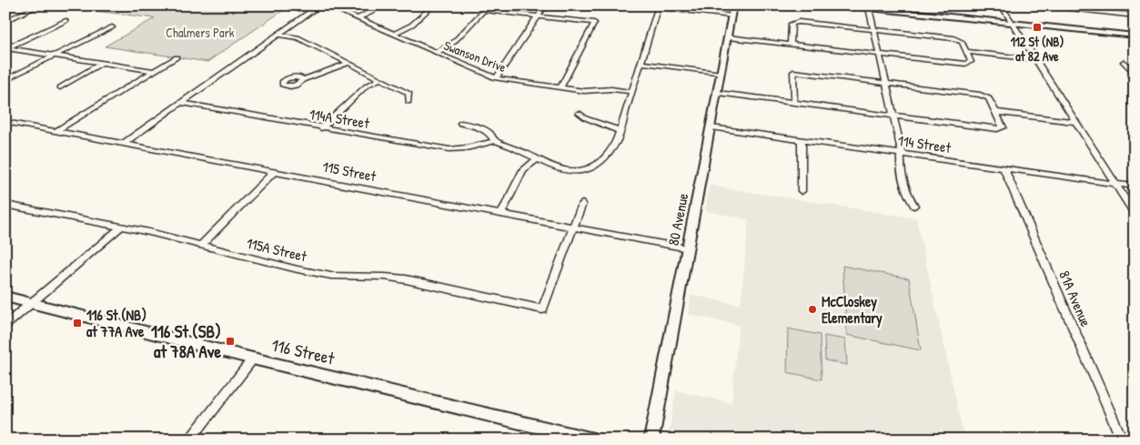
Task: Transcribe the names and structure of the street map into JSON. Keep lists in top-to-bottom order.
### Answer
{
  "streets": {
    "street": [
      "Swanson Drive",
      "114A Street",
      "114 Street",
      "115 Street",
      "80 Avenue",
      "115A Street",
      "81A Avenue",
      "116 Street"
    ]
  },
  "crossings": [
    ["114 Street", "80 Avenue"],
    ["114 Street", "81A Avenue"],
    ["115 Street", "80 Avenue"],
    ["115 Street", "115A Street"]
  ],
  "parks": ["Chalmers Park"],
  "places": {
    "transit": ["112 St (NB) at 82 Ave", "116 St (NB) at 77A Ave", "116 St (SB) at 78A Ave"],
    "other": ["McCloskey Elementary"]
  }
}
